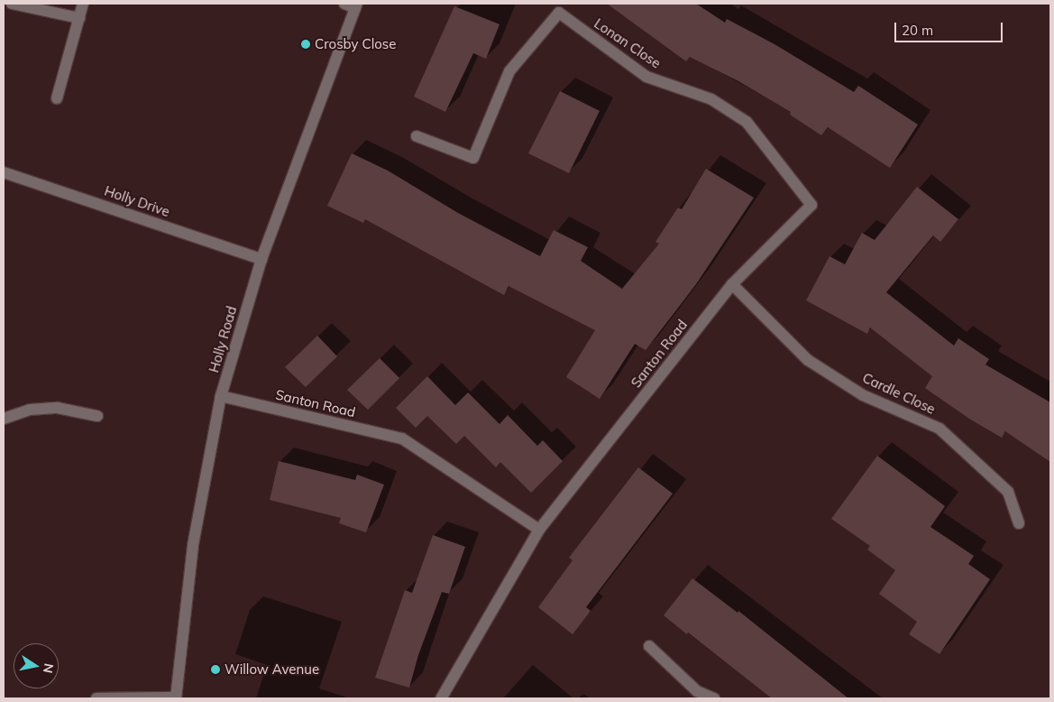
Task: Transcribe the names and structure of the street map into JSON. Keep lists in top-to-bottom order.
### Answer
{
  "streets": {
    "street": [
      "Lonan Close",
      "Holly Drive",
      "Holly Road",
      "Santon Road",
      "Cardle Close"
    ]
  },
  "crossings": [
    ["Lonan Close", "Santon Road"],
    ["Holly Drive", "Holly Road"],
    ["Holly Road", "Santon Road"],
    ["Santon Road", "Cardle Close"]
  ],
  "places": ["Crosby Close", "Willow Avenue"],
  "scale_bar": "20 m",
  "north": "right"
}
